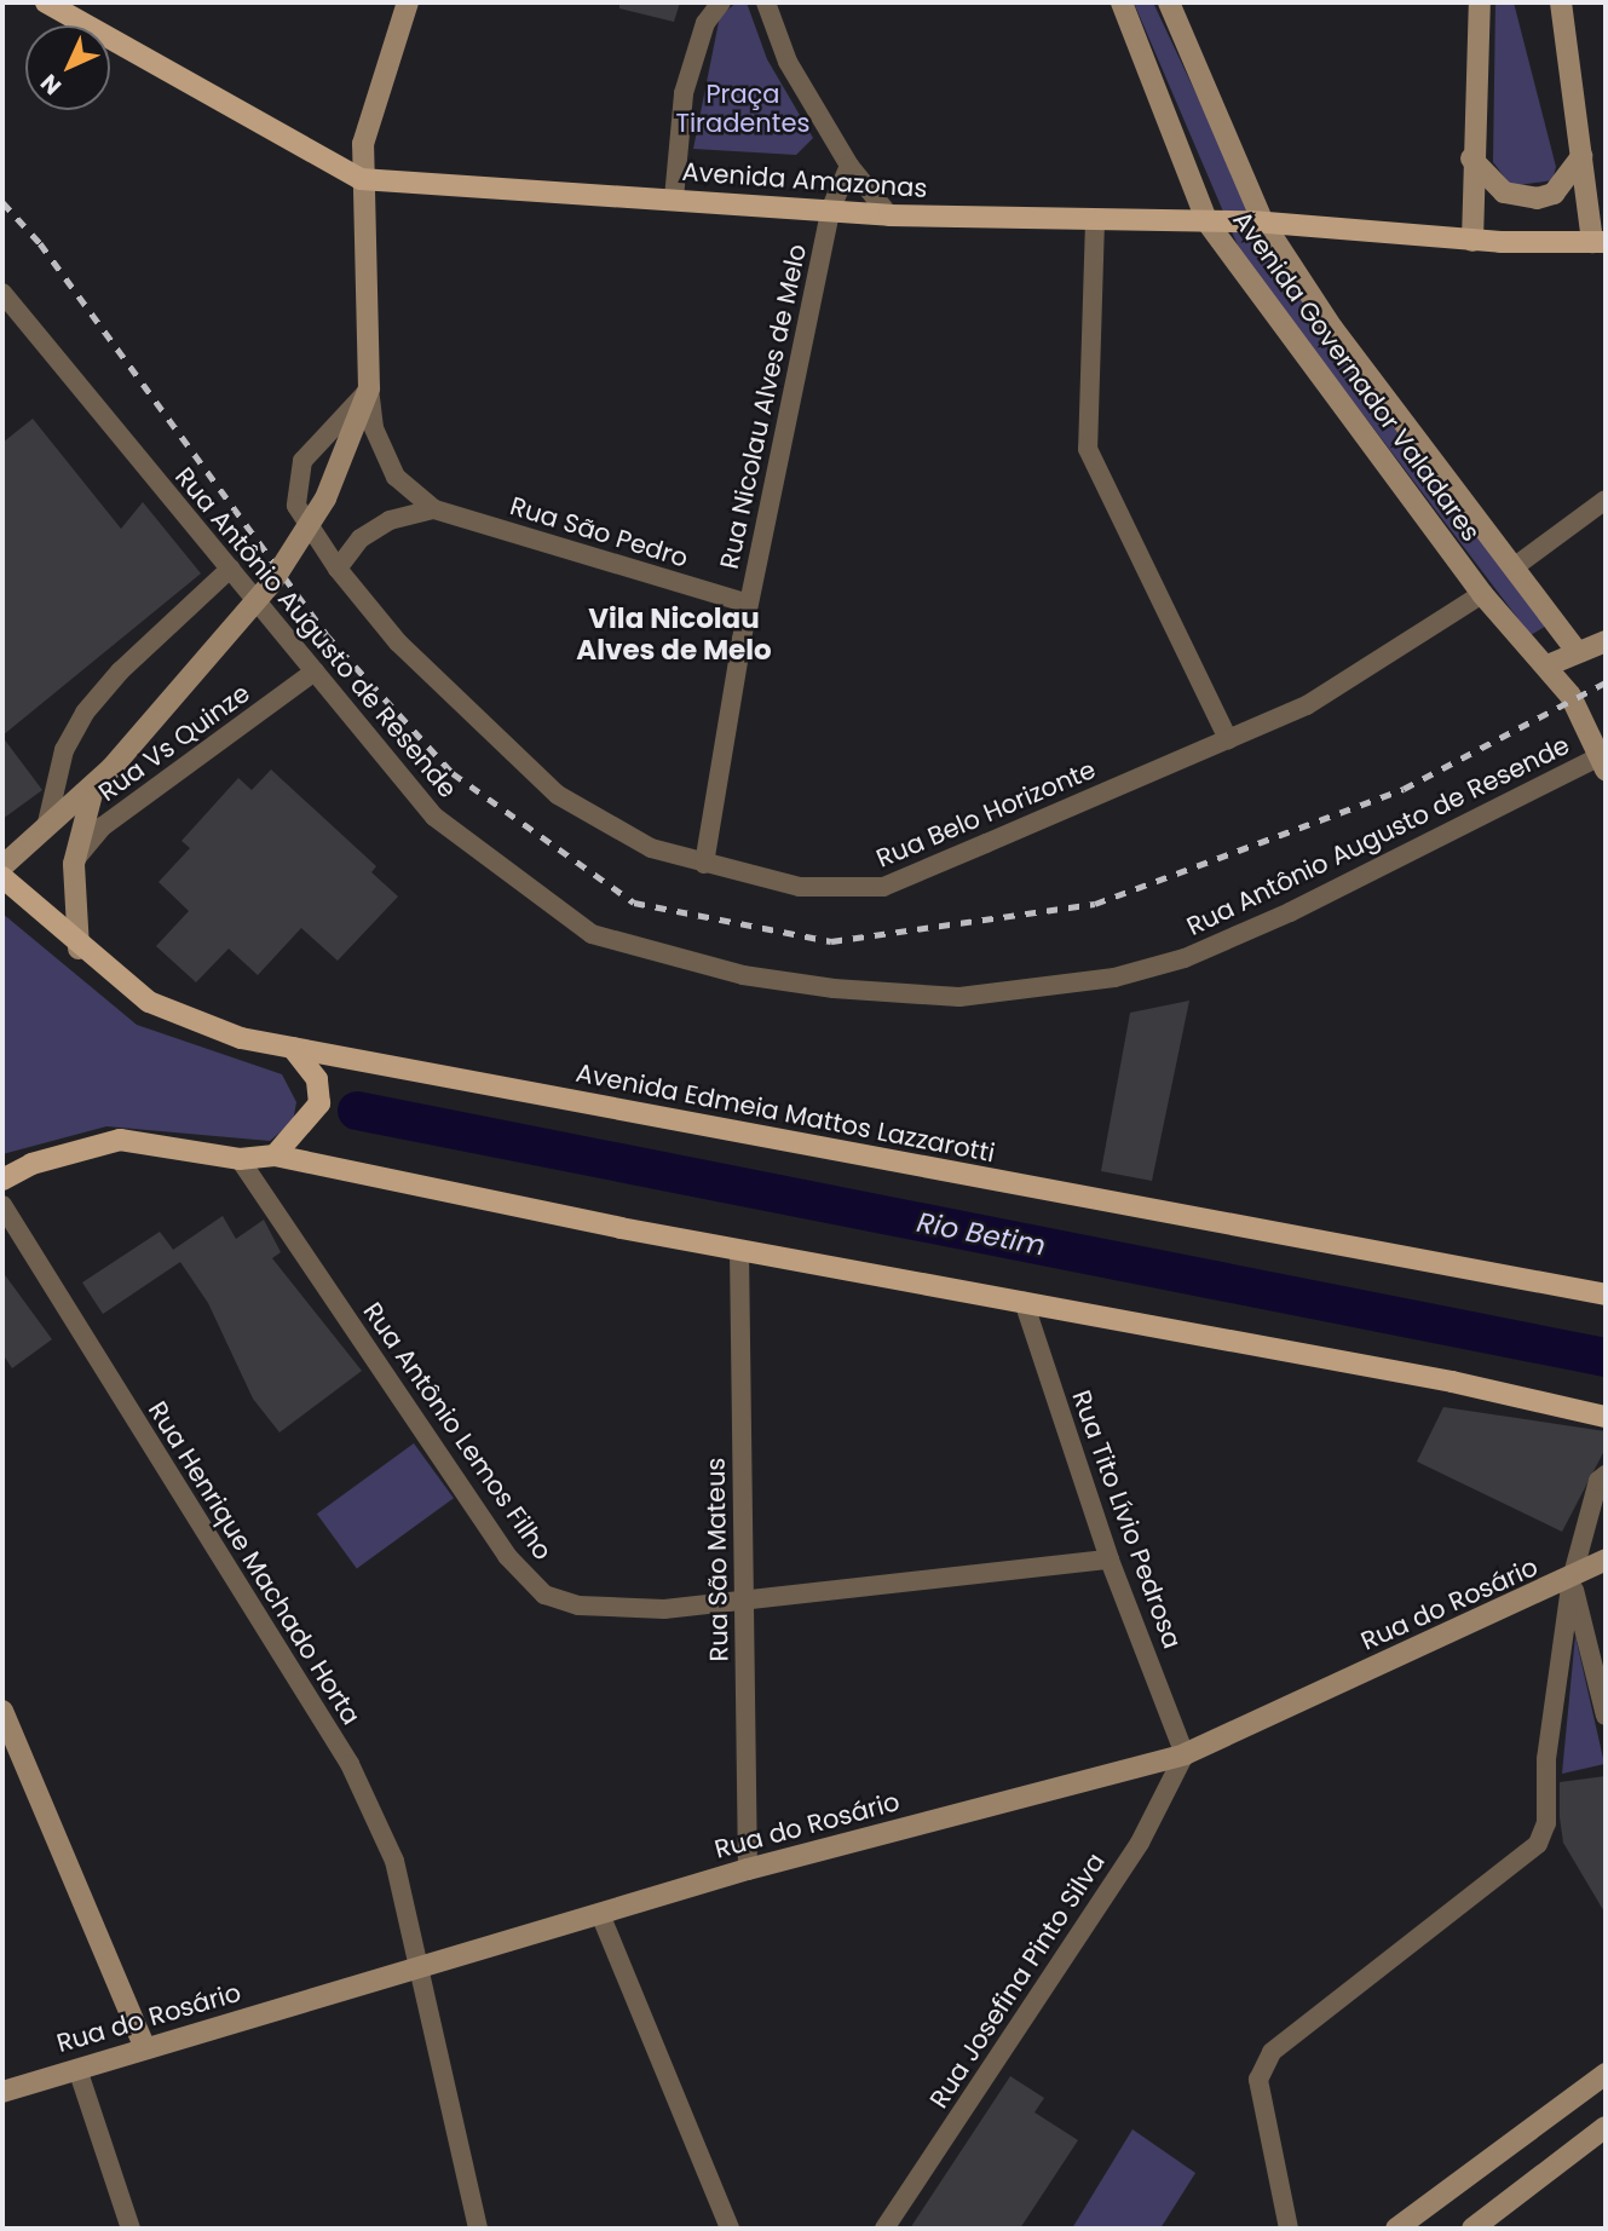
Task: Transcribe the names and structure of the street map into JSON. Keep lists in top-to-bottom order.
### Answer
{
  "streets": {
    "main road": ["Avenida Amazonas", "Avenida Edmeia Mattos Lazzarotti"],
    "street": [
      "Avenida Governador Valadares",
      "Rua Nicolau Alves de Melo",
      "Rua São Pedro",
      "Rua Antônio Augusto de Resende",
      "Rua Vs Quinze",
      "Rua Belo Horizonte",
      "Rua Antônio Lemos Filho",
      "Rua Tito Lívio Pedrosa",
      "Rua São Mateus",
      "Rua Henrique Machado Horta",
      "Rua do Rosário",
      "Rua Josefina Pinto Silva"
    ]
  },
  "crossings": [
    ["Avenida Amazonas", "Avenida Governador Valadares"],
    ["Avenida Amazonas", "Rua Nicolau Alves de Melo"],
    ["Avenida Governador Valadares", "Rua Antônio Augusto de Resende"],
    ["Avenida Governador Valadares", "Rua Belo Horizonte"],
    ["Rua Nicolau Alves de Melo", "Rua São Pedro"],
    ["Rua Nicolau Alves de Melo", "Rua Belo Horizonte"],
    ["Rua São Pedro", "Rua Belo Horizonte"],
    ["Rua Antônio Augusto de Resende", "Rua Vs Quinze"],
    ["Rua Antônio Lemos Filho", "Rua Tito Lívio Pedrosa"],
    ["Rua Antônio Lemos Filho", "Rua São Mateus"],
    ["Rua Tito Lívio Pedrosa", "Rua do Rosário"],
    ["Rua Tito Lívio Pedrosa", "Rua Josefina Pinto Silva"],
    ["Rua São Mateus", "Rua do Rosário"],
    ["Rua Henrique Machado Horta", "Rua do Rosário"],
    ["Rua do Rosário", "Rua Josefina Pinto Silva"]
  ],
  "districts": ["Vila Nicolau Alves de Melo"],
  "water": ["Rio Betim"],
  "parks": ["Praça Tiradentes"],
  "north": "bottom left"
}
